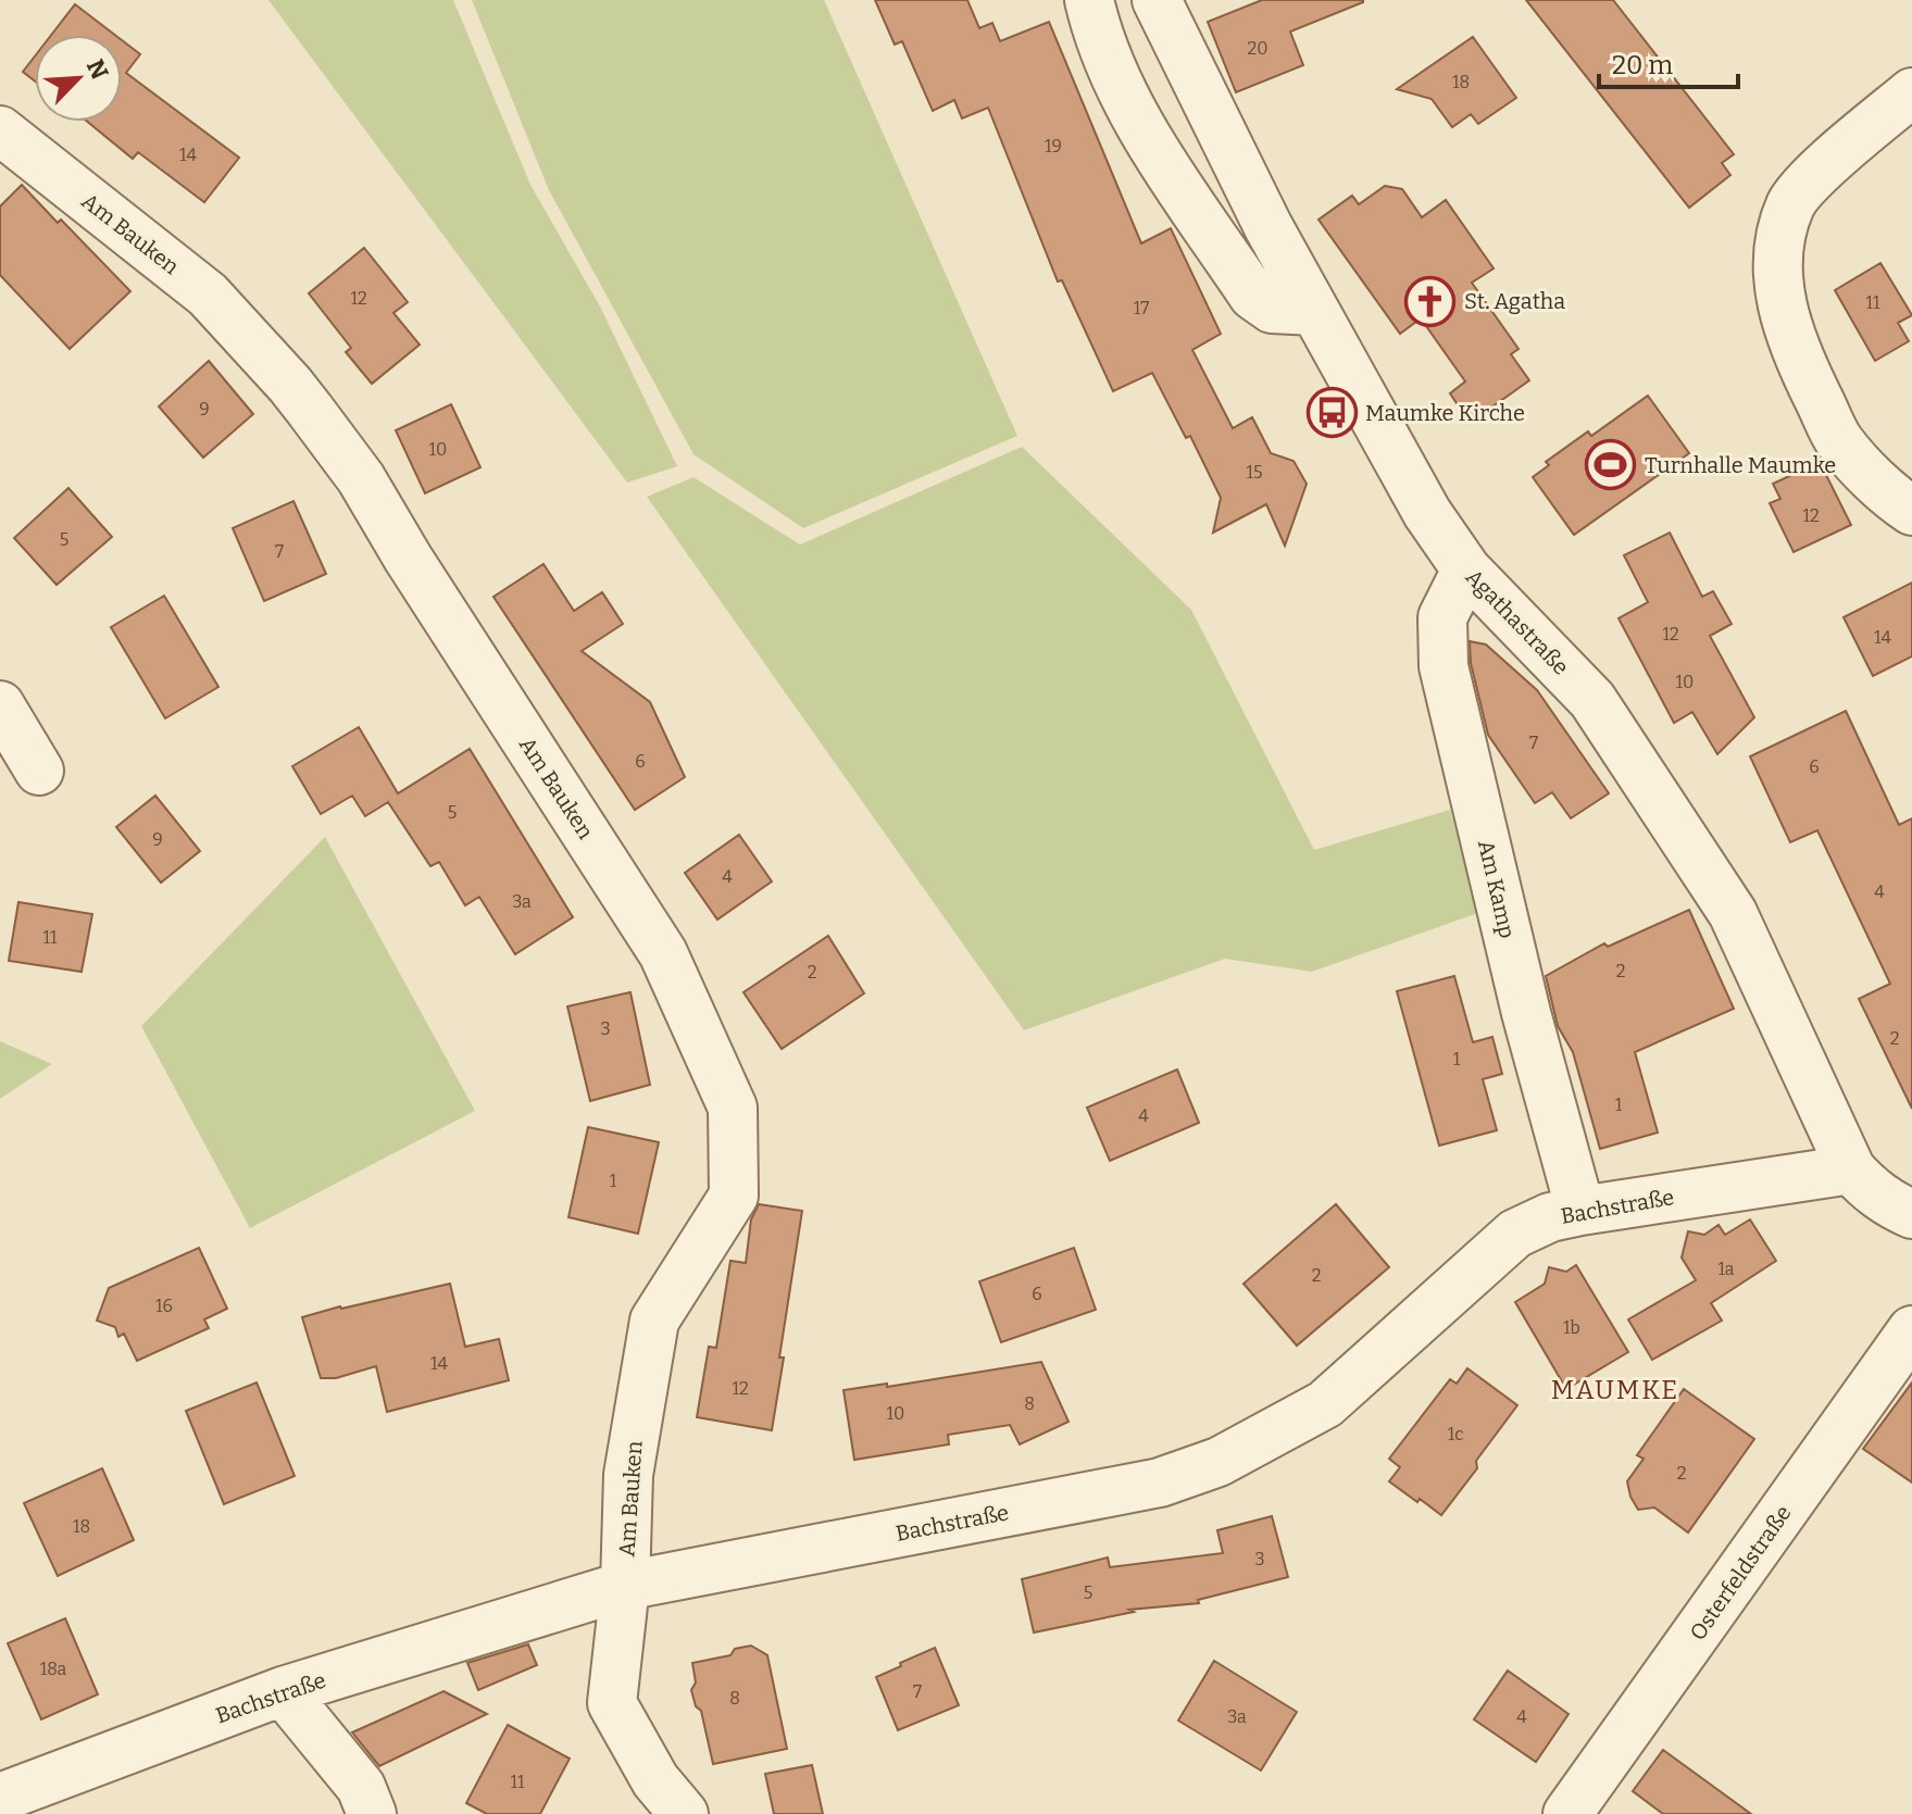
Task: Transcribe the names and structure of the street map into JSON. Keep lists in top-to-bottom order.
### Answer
{
  "streets": {
    "street": [
      "Am Bauken",
      "Agathastraße",
      "Am Kamp",
      "Bachstraße",
      "Osterfeldstraße"
    ]
  },
  "crossings": [
    ["Am Bauken", "Bachstraße"],
    ["Agathastraße", "Am Kamp"],
    ["Agathastraße", "Bachstraße"],
    ["Am Kamp", "Bachstraße"]
  ],
  "districts": ["MAUMKE"],
  "places": {
    "church": ["St. Agatha"],
    "bus stop": ["Maumke Kirche"],
    "sports": ["Turnhalle Maumke"]
  },
  "house_numbers": [
    "20",
    "18",
    "19",
    "14",
    "12",
    "11",
    "17",
    "9",
    "10",
    "15",
    "12",
    "5",
    "7",
    "12",
    "14",
    "10",
    "7",
    "6",
    "6",
    "5",
    "9",
    "4",
    "4",
    "3a",
    "11",
    "2",
    "2",
    "3",
    "2",
    "1",
    "1",
    "4",
    "1",
    "1a",
    "2",
    "6",
    "16",
    "1b",
    "14",
    "12",
    "8",
    "10",
    "1c",
    "2",
    "18",
    "3",
    "5",
    "18a",
    "7",
    "8",
    "3a",
    "4",
    "11"
  ],
  "scale_bar": "20 m",
  "north": "top right"
}
